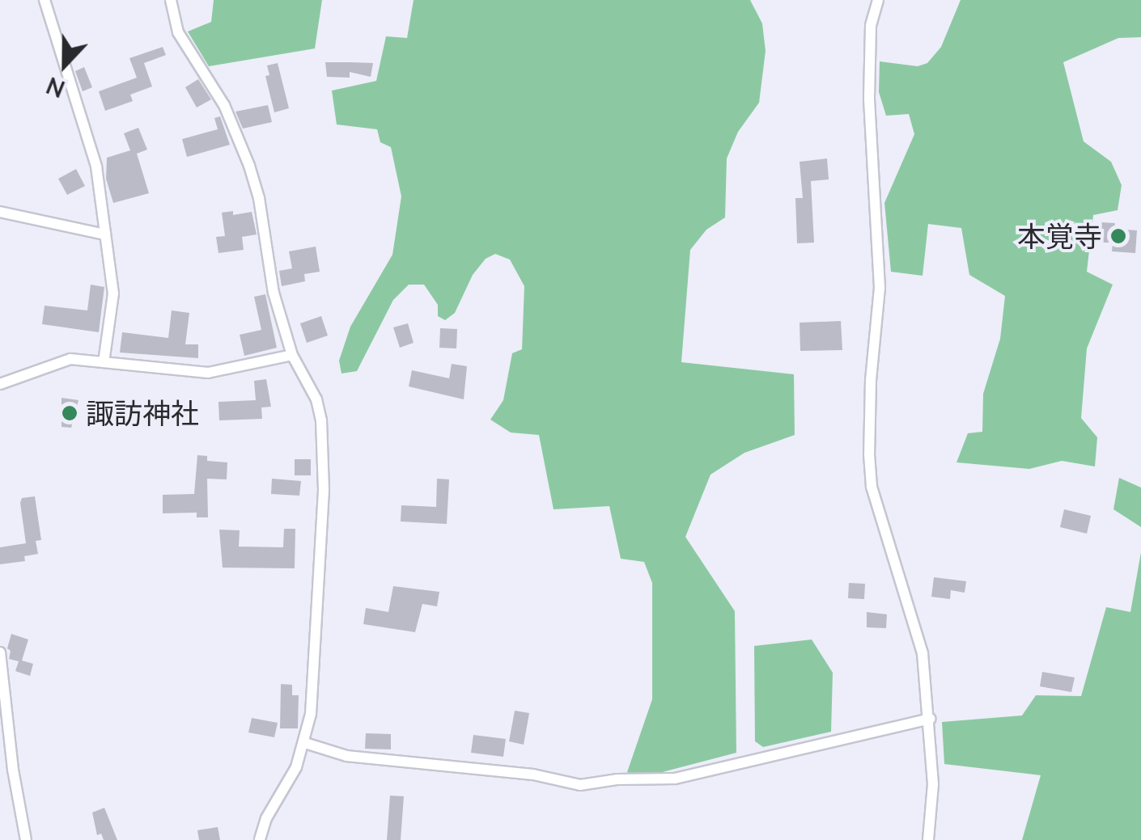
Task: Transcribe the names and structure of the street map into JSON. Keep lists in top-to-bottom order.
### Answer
{
  "places": ["本覚寺", "諏訪神社"],
  "north": "bottom"
}
